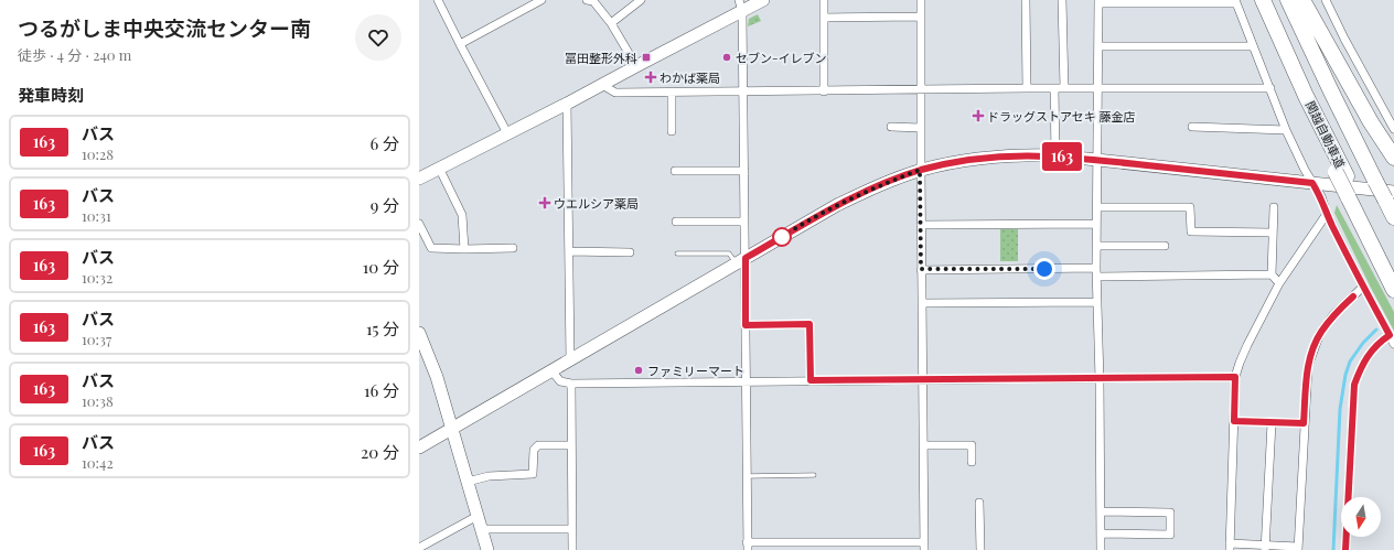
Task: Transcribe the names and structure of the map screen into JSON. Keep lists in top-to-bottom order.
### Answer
{
  "streets": {
    "highway": ["関越自動車道"]
  },
  "places": {
    "transit": ["冨田整形外科"],
    "other": ["セブン-イレブン", "ファミリーマート"],
    "health": ["わかば薬局", "ドラッグストアセキ 藤金店", "ウエルシア薬局"]
  },
  "lines": ["bus line 163"],
  "north": "bottom",
  "page": {
    "heading": [
      ["つるがしま中央交流センター南", "徒歩 · 4 分 · 240 m"],
      "発車時刻"
    ],
    "on_map": "163",
    "list": [
      {
        "mark": "163",
        "name": "バス",
        "note": "10:28",
        "value": "6 分"
      },
      {
        "mark": "163",
        "name": "バス",
        "note": "10:31",
        "value": "9 分"
      },
      {
        "mark": "163",
        "name": "バス",
        "note": "10:32",
        "value": "10 分"
      },
      {
        "mark": "163",
        "name": "バス",
        "note": "10:37",
        "value": "15 分"
      },
      {
        "mark": "163",
        "name": "バス",
        "note": "10:38",
        "value": "16 分"
      },
      {
        "mark": "163",
        "name": "バス",
        "note": "10:42",
        "value": "20 分"
      }
    ]
  }
}
